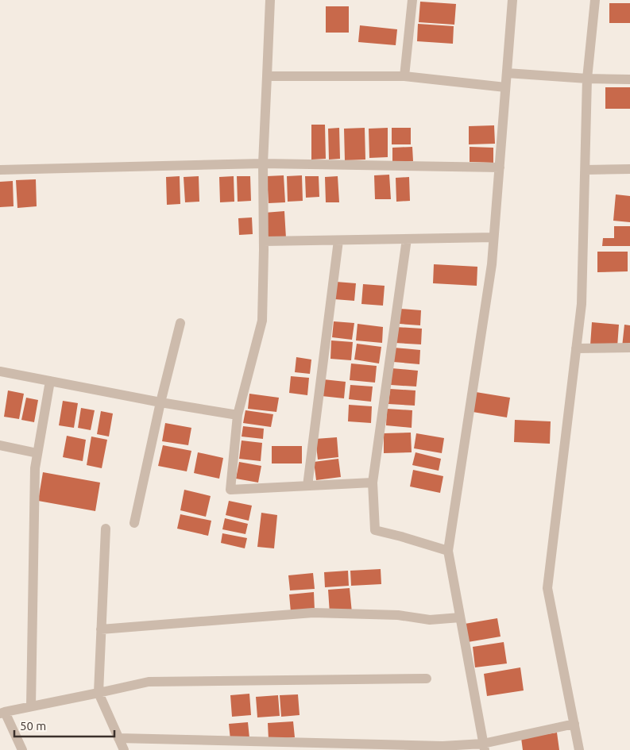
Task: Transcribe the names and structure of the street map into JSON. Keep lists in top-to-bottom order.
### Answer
{
  "scale_bar": "50 m"
}
